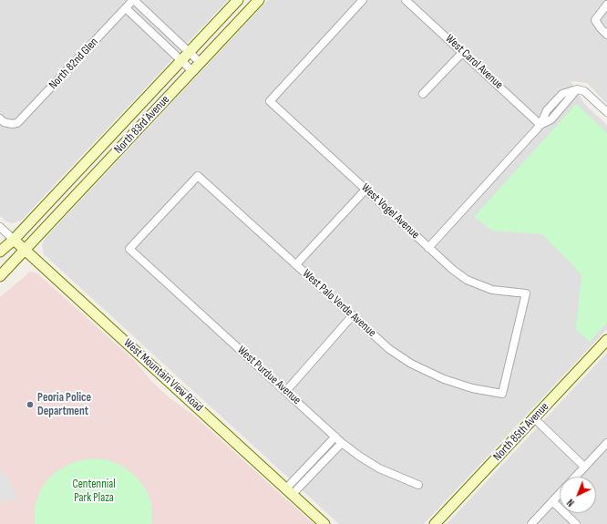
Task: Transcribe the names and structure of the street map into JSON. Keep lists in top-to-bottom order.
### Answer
{
  "streets": {
    "main road": ["North 83rd Avenue", "West Mountain View Road", "North 85th Avenue"],
    "street": [
      "West Carol Avenue",
      "North 82nd Glen",
      "West Vogel Avenue",
      "West Palo Verde Avenue",
      "West Purdue Avenue"
    ]
  },
  "crossings": [
    ["North 83rd Avenue", "West Mountain View Road"],
    ["West Vogel Avenue", "West Palo Verde Avenue"],
    ["West Palo Verde Avenue", "West Purdue Avenue"]
  ],
  "parks": ["Centennial Park Plaza"],
  "places": ["Peoria Police Department"],
  "north": "bottom left"
}
